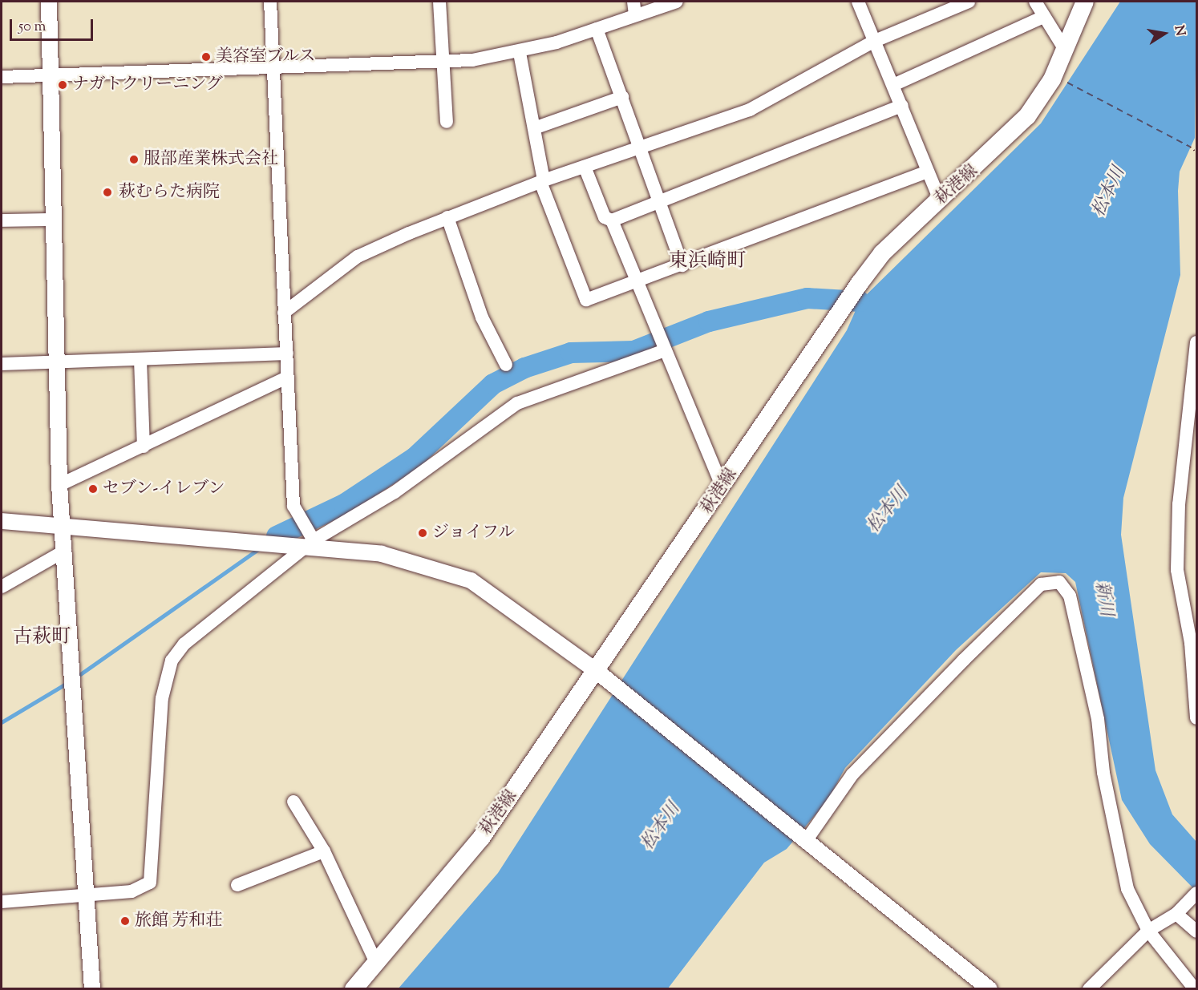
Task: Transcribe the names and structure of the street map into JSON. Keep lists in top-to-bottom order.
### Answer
{
  "streets": {
    "main road": ["萩港線"]
  },
  "districts": ["東浜崎町", "古萩町"],
  "water": ["松本川", "新川"],
  "places": [
    "美容室ブルス",
    "ナガトクリーニング",
    "服部産業株式会社",
    "萩むらた病院",
    "セブン-イレブン",
    "ジョイフル",
    "旅館 芳和荘"
  ],
  "scale_bar": "50 m",
  "north": "right"
}
